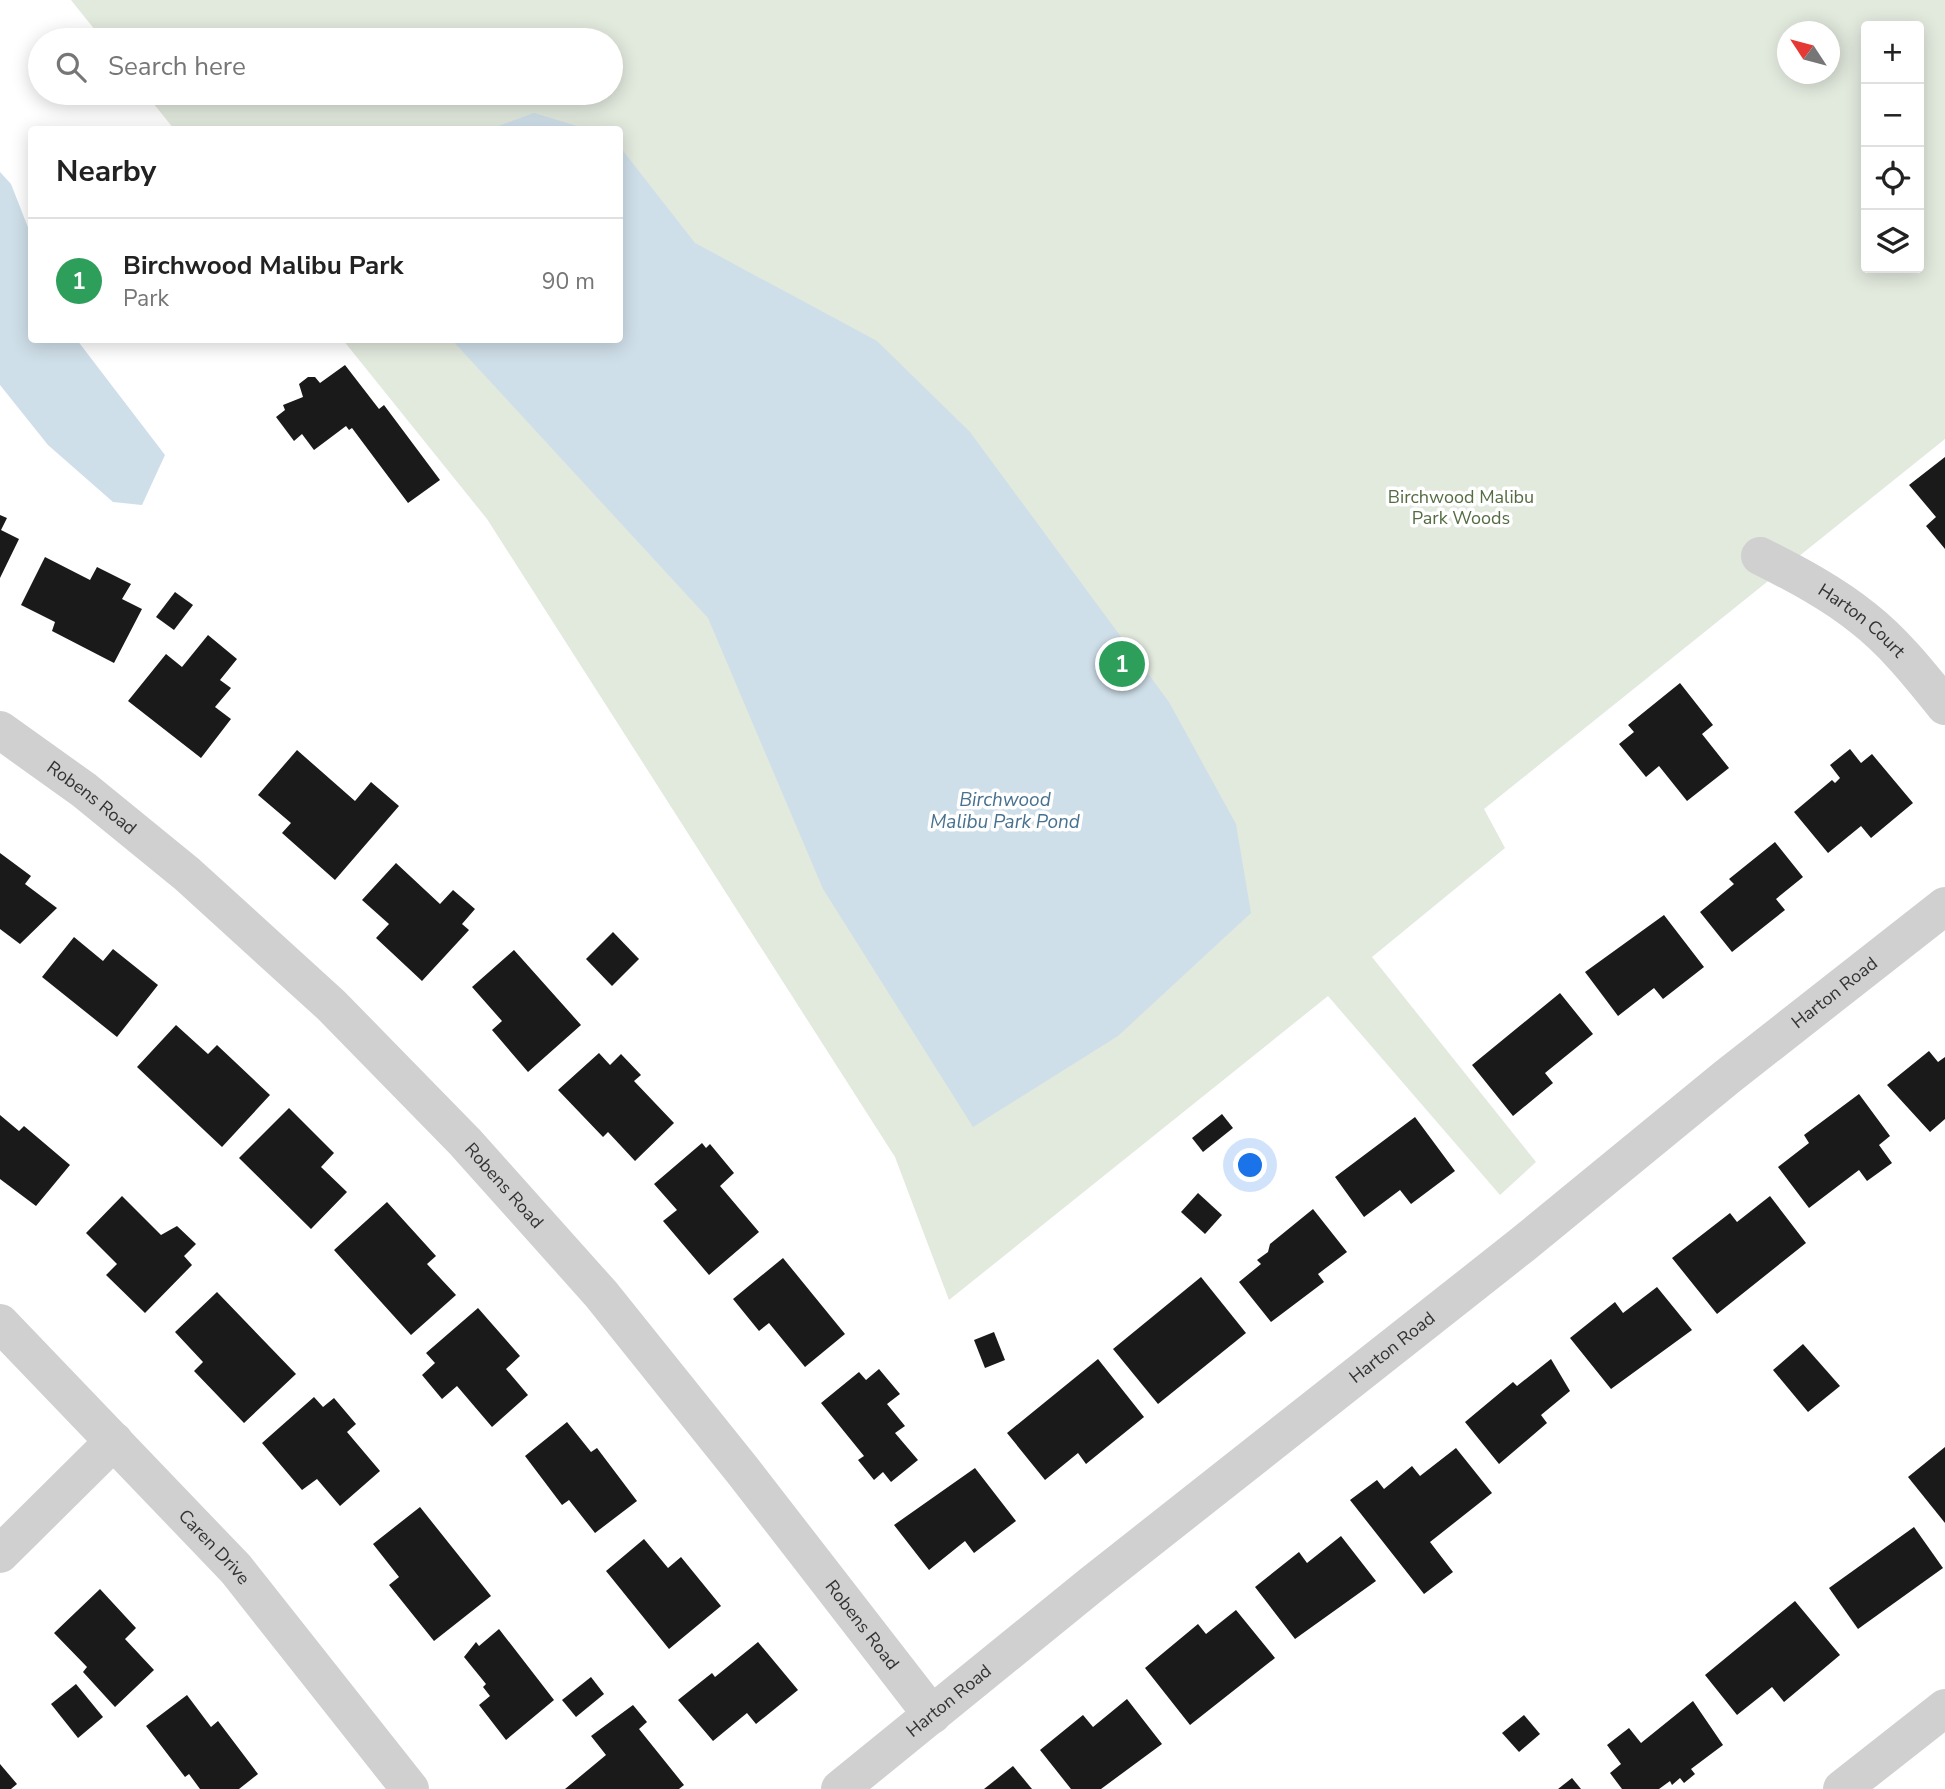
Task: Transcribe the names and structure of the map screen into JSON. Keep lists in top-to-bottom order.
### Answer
{
  "streets": {
    "street": [
      "Harton Court",
      "Robens Road",
      "Harton Road",
      "Caren Drive"
    ]
  },
  "crossings": [
    ["Robens Road", "Harton Road"]
  ],
  "water": ["Birchwood Malibu Park Pond"],
  "parks": ["Birchwood Malibu Park Woods"],
  "north": "top left",
  "page": {
    "map_buttons": ["+", "−"],
    "search": "Search here",
    "heading": "Nearby",
    "list": [
      {
        "mark": "1",
        "name": "Birchwood Malibu Park",
        "note": "Park",
        "value": "90 m"
      }
    ],
    "pins": "1"
  }
}
